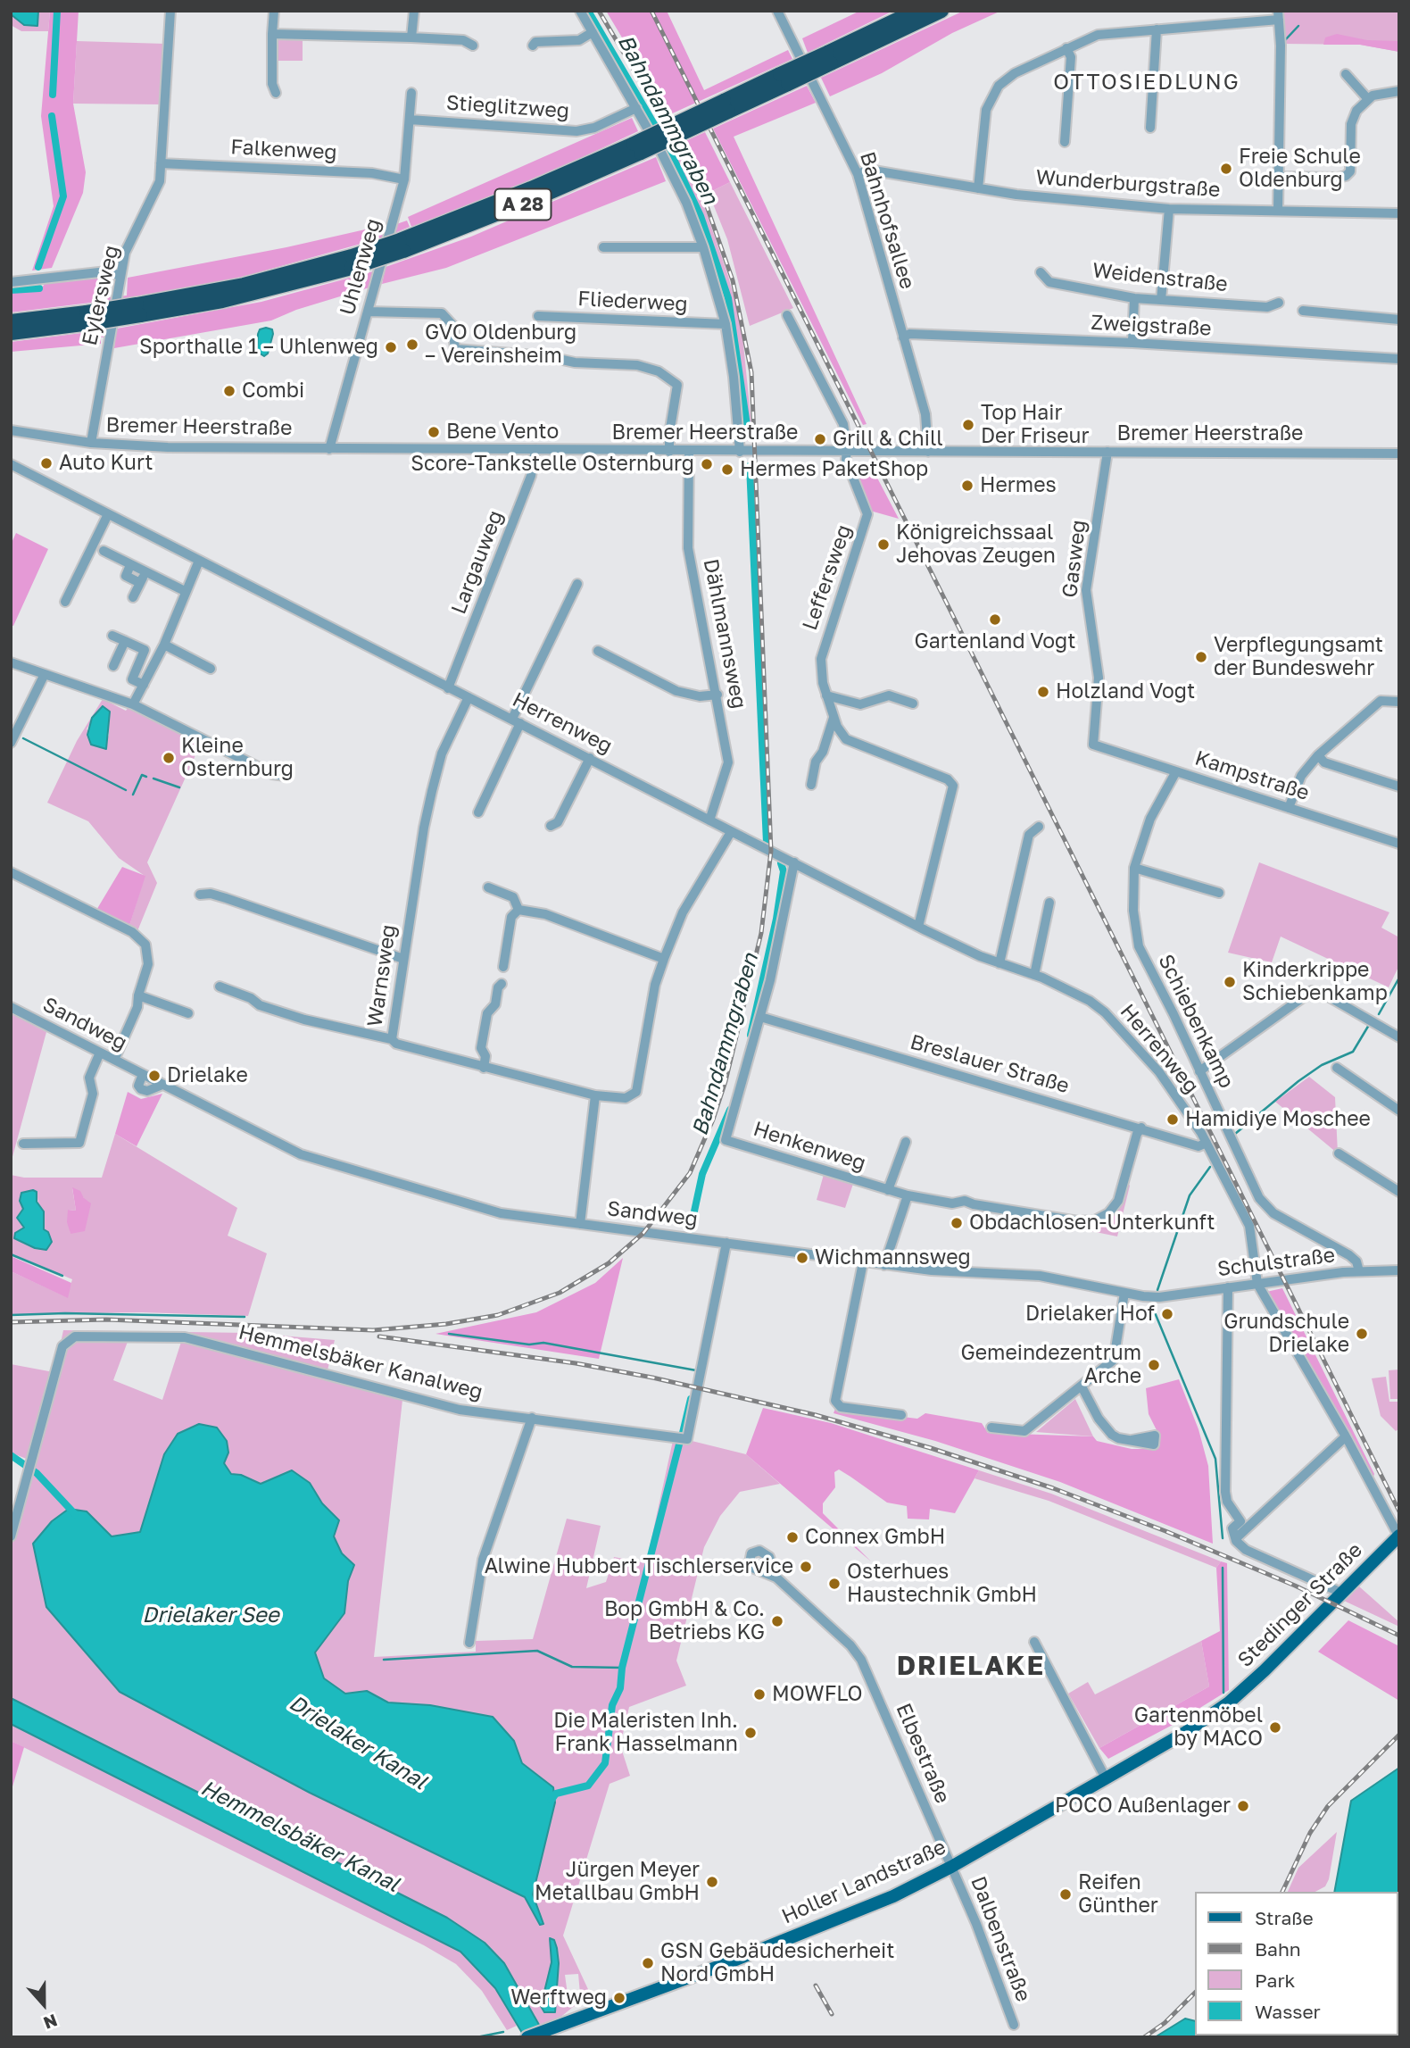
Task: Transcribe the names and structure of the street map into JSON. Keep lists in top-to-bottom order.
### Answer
{
  "streets": {
    "highway": ["A 28"],
    "main road": ["Stedinger Straße", "Holler Landstraße"],
    "street": [
      "Stieglitzweg",
      "Falkenweg",
      "Wunderburgstraße",
      "Bahnhofsallee",
      "Uhlenweg",
      "Weidenstraße",
      "Eylersweg",
      "Fliederweg",
      "Zweigstraße",
      "Bremer Heerstraße",
      "Gasweg",
      "Largauweg",
      "Leffersweg",
      "Dählmannsweg",
      "Herrenweg",
      "Kampstraße",
      "Warnsweg",
      "Schiebenkamp",
      "Sandweg",
      "Breslauer Straße",
      "Henkenweg",
      "Schulstraße",
      "Hemmelsbäker Kanalweg",
      "Elbestraße",
      "Dalbenstraße"
    ]
  },
  "crossings": [
    ["Stieglitzweg", "Uhlenweg"],
    ["Falkenweg", "Uhlenweg"],
    ["Falkenweg", "Eylersweg"],
    ["Wunderburgstraße", "Bahnhofsallee"],
    ["Bahnhofsallee", "Zweigstraße"],
    ["Bahnhofsallee", "Bremer Heerstraße"],
    ["Uhlenweg", "Bremer Heerstraße"],
    ["Eylersweg", "Bremer Heerstraße"],
    ["Bremer Heerstraße", "Gasweg"],
    ["Bremer Heerstraße", "Largauweg"],
    ["Bremer Heerstraße", "Leffersweg"],
    ["Bremer Heerstraße", "Dählmannsweg"],
    ["Gasweg", "Kampstraße"],
    ["Largauweg", "Herrenweg"],
    ["Leffersweg", "Herrenweg"],
    ["Dählmannsweg", "Herrenweg"],
    ["Herrenweg", "Warnsweg"],
    ["Herrenweg", "Breslauer Straße"],
    ["Herrenweg", "Schulstraße"],
    ["Kampstraße", "Schiebenkamp"],
    ["Schiebenkamp", "Schulstraße"],
    ["Sandweg", "Schulstraße"],
    ["Sandweg", "Hemmelsbäker Kanalweg"],
    ["Breslauer Straße", "Henkenweg"],
    ["Stedinger Straße", "Holler Landstraße"],
    ["Elbestraße", "Holler Landstraße"],
    ["Elbestraße", "Dalbenstraße"],
    ["Holler Landstraße", "Dalbenstraße"]
  ],
  "districts": ["OTTOSIEDLUNG", "DRIELAKE"],
  "water": [
    "Bahndammgraben",
    "Drielaker See",
    "Drielaker Kanal",
    "Hemmelsbäker Kanal"
  ],
  "places": [
    "Freie Schule Oldenburg",
    "GVO Oldenburg – Vereinsheim",
    "Sporthalle 1 – Uhlenweg",
    "Combi",
    "Top Hair Der Friseur",
    "Bene Vento",
    "Grill & Chill",
    "Auto Kurt",
    "Score-Tankstelle Osternburg",
    "Hermes PaketShop",
    "Hermes",
    "Königreichssaal Jehovas Zeugen",
    "Gartenland Vogt",
    "Verpflegungsamt der Bundeswehr",
    "Holzland Vogt",
    "Kleine Osternburg",
    "Kinderkrippe Schiebenkamp",
    "Drielake",
    "Hamidiye Moschee",
    "Obdachlosen-Unterkunft",
    "Wichmannsweg",
    "Drielaker Hof",
    "Grundschule Drielake",
    "Gemeindezentrum Arche",
    "Connex GmbH",
    "Alwine Hubbert Tischlerservice",
    "Osterhues Haustechnik GmbH",
    "Bop GmbH & Co. Betriebs KG",
    "MOWFLO",
    "Gartenmöbel by MACO",
    "Die Maleristen Inh. Frank Hasselmann",
    "POCO Außenlager",
    "Jürgen Meyer Metallbau GmbH",
    "Reifen Günther",
    "GSN Gebäudesicherheit Nord GmbH",
    "Werftweg"
  ],
  "legend": [
    "Straße",
    "Bahn",
    "Park",
    "Wasser"
  ],
  "north": "bottom"
}
